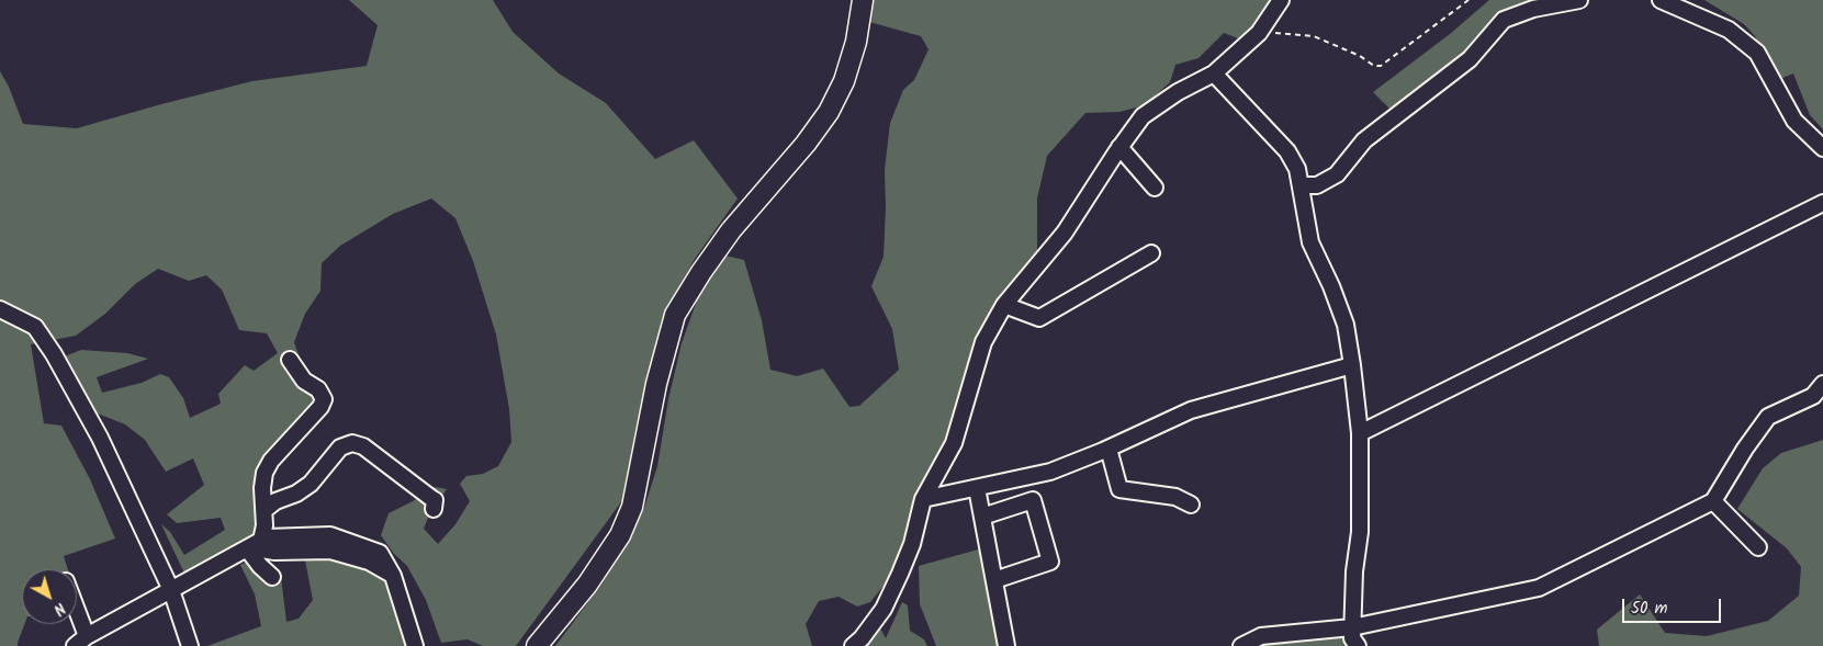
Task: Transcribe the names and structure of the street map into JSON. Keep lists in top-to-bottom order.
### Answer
{
  "scale_bar": "50 m",
  "north": "bottom right"
}
